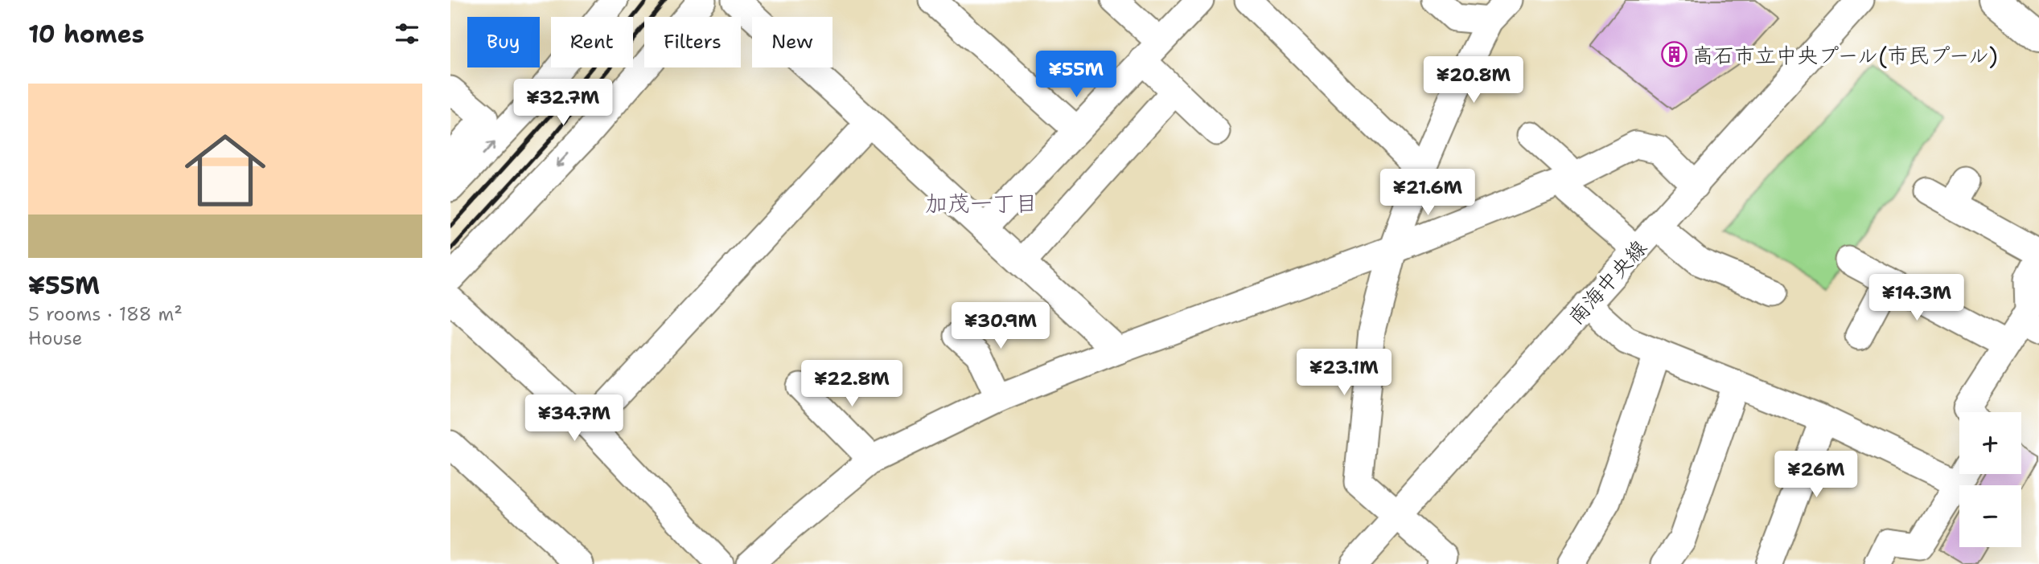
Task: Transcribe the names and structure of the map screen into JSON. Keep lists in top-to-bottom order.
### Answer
{
  "streets": {
    "street": ["南海中央線"]
  },
  "districts": ["加茂一丁目"],
  "places": {
    "building": ["高石市立中央プール(市民プール)"]
  },
  "page": {
    "heading": "10 homes",
    "chip": [
      "Buy",
      "Rent",
      "Filters",
      "New"
    ],
    "price": [
      "¥55M",
      "¥20.8M",
      "¥32.7M",
      "¥21.6M",
      "¥14.3M",
      "¥30.9M",
      "¥23.1M",
      "¥22.8M",
      "¥34.7M",
      "¥26M"
    ],
    "list": [
      {
        "name": "¥55M",
        "note": "5 rooms · 188 m² · House"
      }
    ],
    "map_buttons": ["+", "−"]
  }
}
